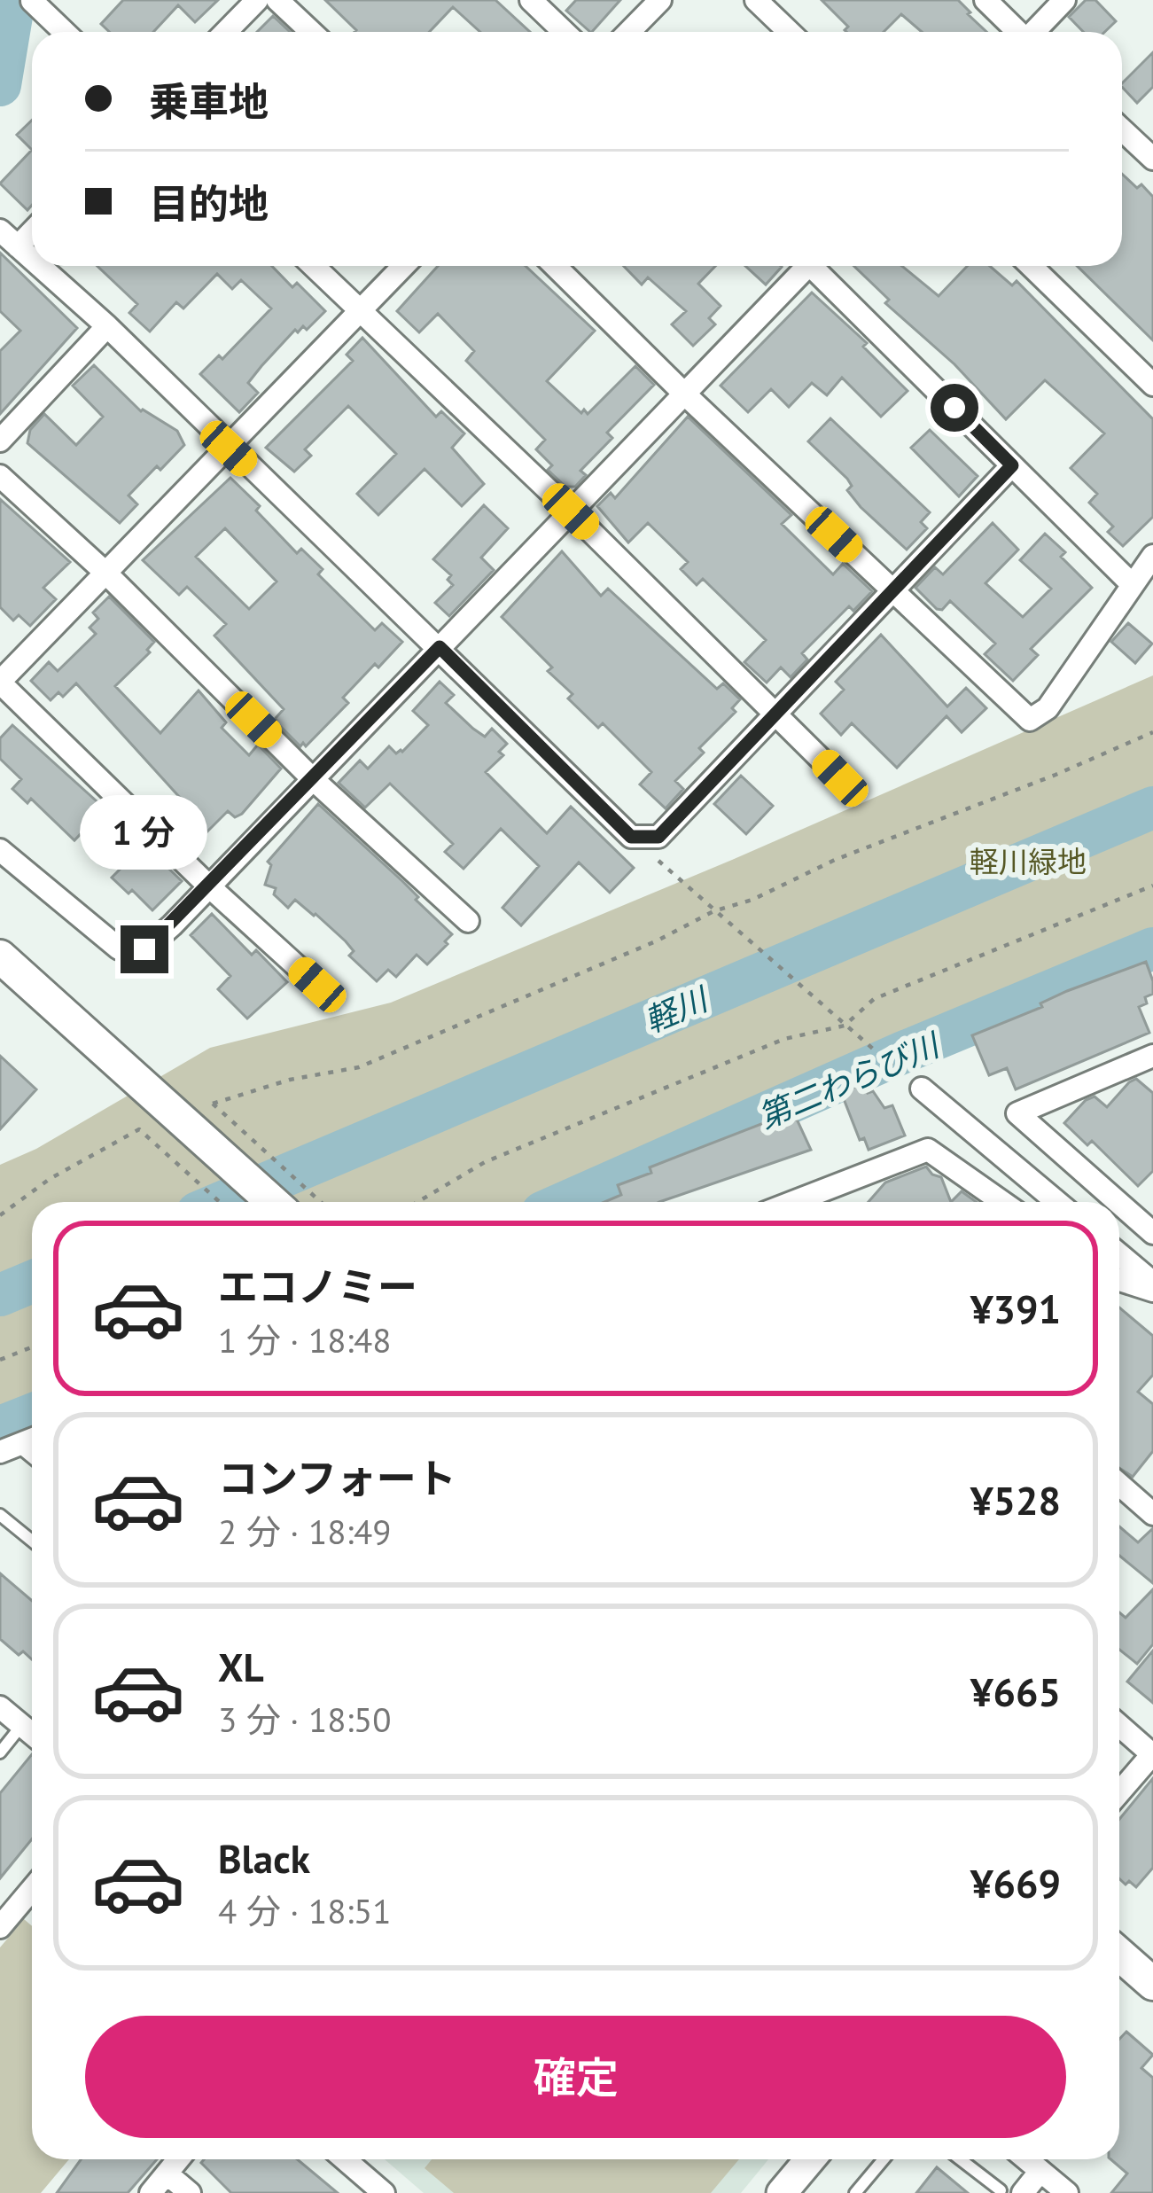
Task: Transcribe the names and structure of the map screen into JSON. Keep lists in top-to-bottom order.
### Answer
{
  "water": ["軽川", "第二わらび川"],
  "parks": ["軽川緑地"],
  "page": {
    "banner": ["乗車地", "目的地"],
    "bubble": "1 分",
    "list": [
      {
        "name": "エコノミー",
        "note": "1 分 · 18:48",
        "value": "¥391"
      },
      {
        "name": "コンフォート",
        "note": "2 分 · 18:49",
        "value": "¥528"
      },
      {
        "name": "XL",
        "note": "3 分 · 18:50",
        "value": "¥665"
      },
      {
        "name": "Black",
        "note": "4 分 · 18:51",
        "value": "¥669"
      }
    ],
    "buttons": "確定"
  }
}
